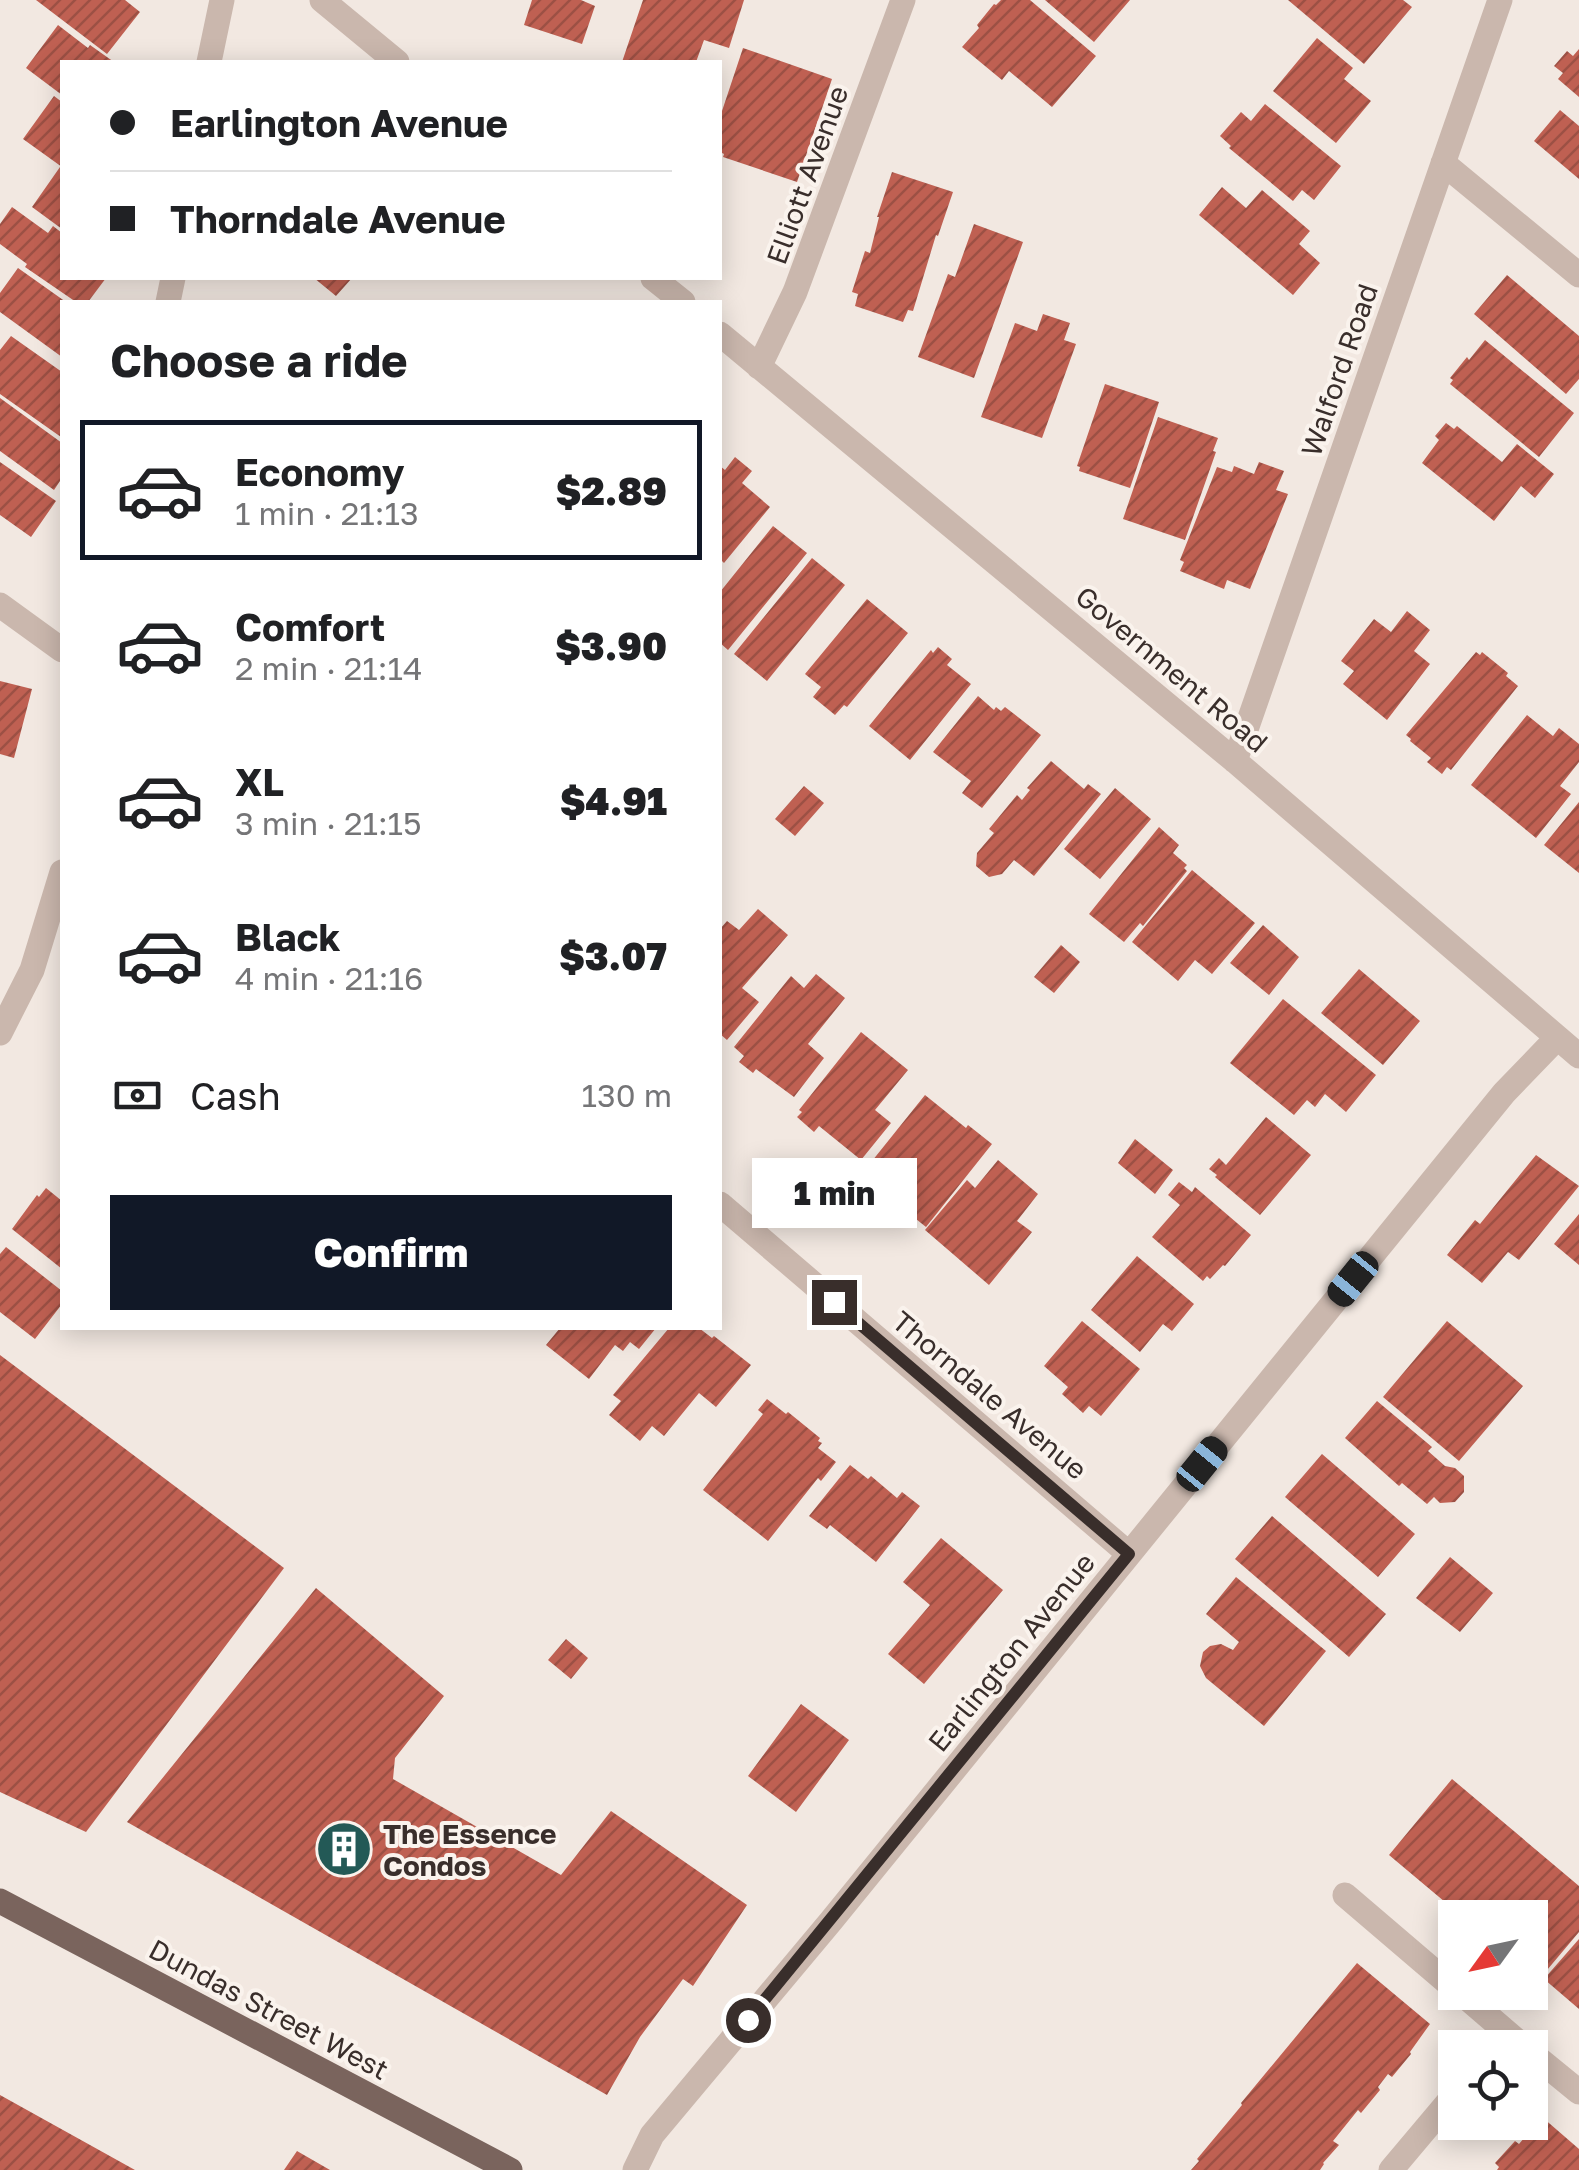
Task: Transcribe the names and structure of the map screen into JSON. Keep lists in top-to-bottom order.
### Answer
{
  "streets": {
    "main road": ["Dundas Street West"],
    "street": [
      "Elliott Avenue",
      "Walford Road",
      "Government Road",
      "Thorndale Avenue",
      "Earlington Avenue"
    ]
  },
  "crossings": [
    ["Elliott Avenue", "Government Road"],
    ["Walford Road", "Government Road"],
    ["Government Road", "Earlington Avenue"],
    ["Thorndale Avenue", "Earlington Avenue"]
  ],
  "places": {
    "building": ["The Essence Condos"]
  },
  "north": "bottom left",
  "page": {
    "banner": ["Earlington Avenue", "Thorndale Avenue"],
    "heading": "Choose a ride",
    "list": [
      {
        "name": "Economy",
        "note": "1 min · 21:13",
        "value": "$2.89"
      },
      {
        "name": "Comfort",
        "note": "2 min · 21:14",
        "value": "$3.90"
      },
      {
        "name": "XL",
        "note": "3 min · 21:15",
        "value": "$4.91"
      },
      {
        "name": "Black",
        "note": "4 min · 21:16",
        "value": "$3.07"
      }
    ],
    "pay": ["Cash", "130 m"],
    "bubble": "1 min",
    "buttons": "Confirm"
  }
}
